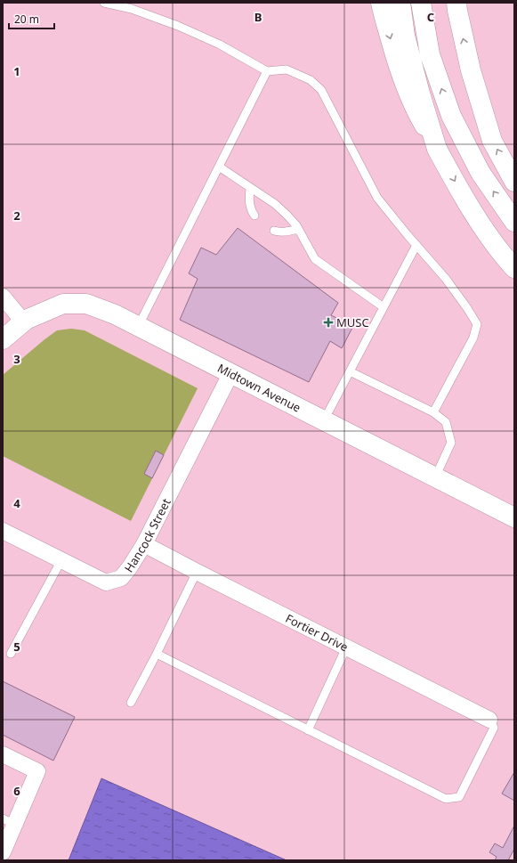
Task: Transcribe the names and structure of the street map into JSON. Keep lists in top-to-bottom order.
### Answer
{
  "streets": {
    "main road": ["Midtown Avenue"],
    "street": ["Hancock Street", "Fortier Drive"]
  },
  "crossings": [
    ["Midtown Avenue", "Hancock Street"],
    ["Hancock Street", "Fortier Drive"]
  ],
  "places": {
    "health": ["MUSC"]
  },
  "scale_bar": "20 m",
  "grid": {
    "columns": ["B", "C"],
    "rows": [
      "1",
      "2",
      "3",
      "4",
      "5",
      "6"
    ]
  }
}
